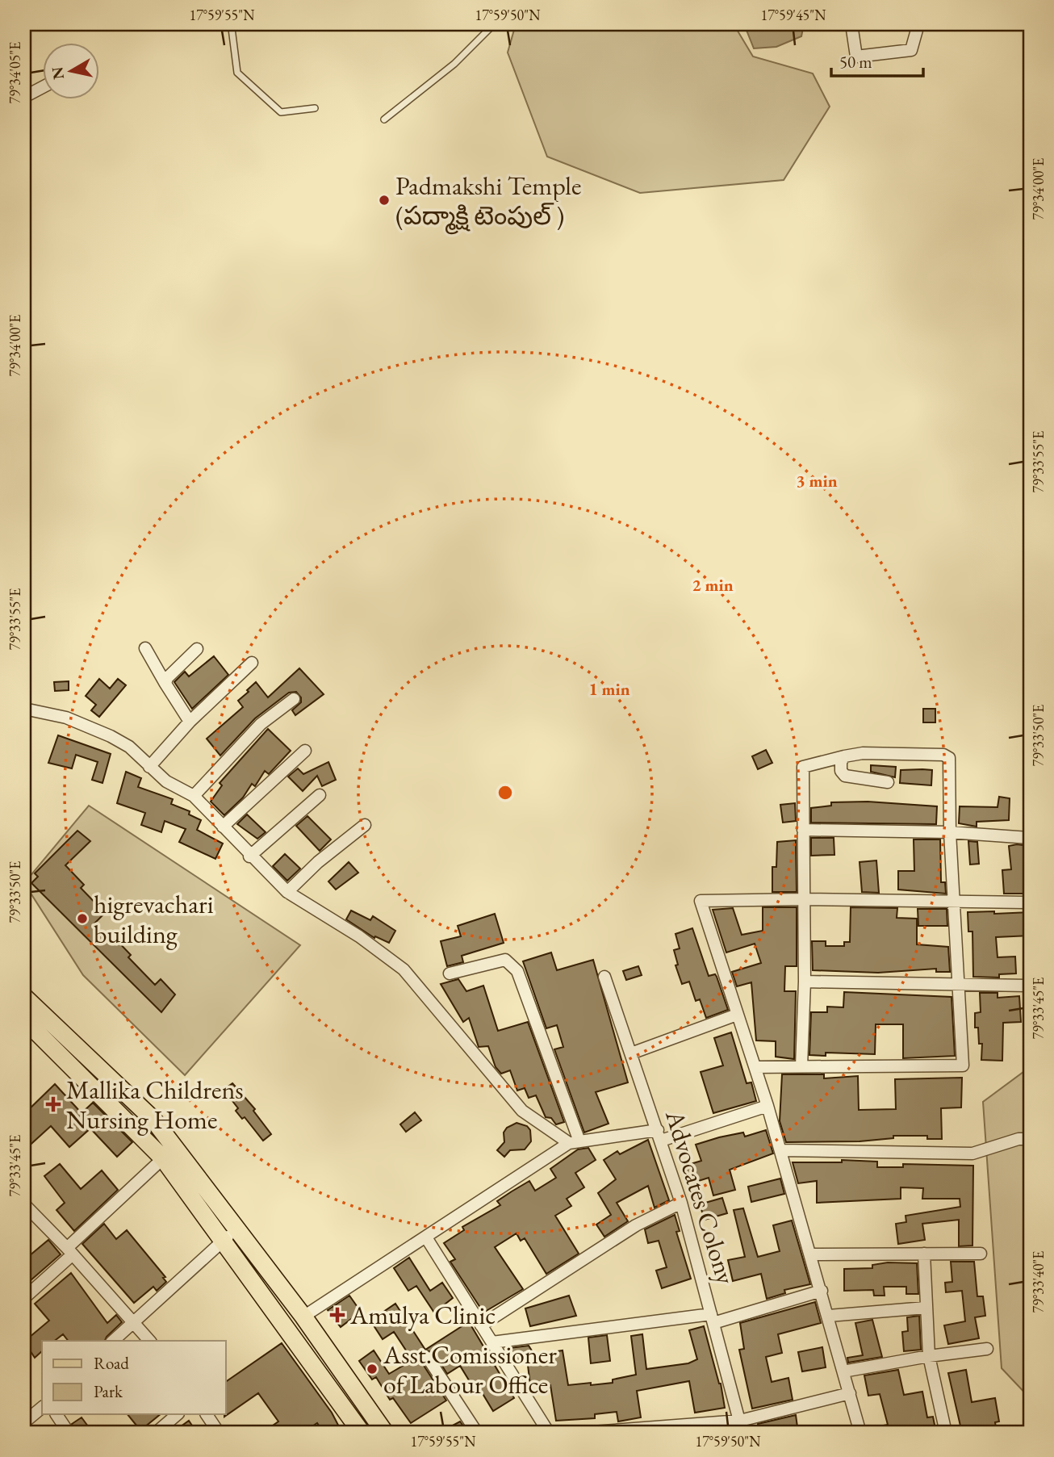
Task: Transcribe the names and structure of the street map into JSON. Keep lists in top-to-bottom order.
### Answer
{
  "streets": {
    "street": ["Advocates Colony"]
  },
  "places": {
    "other": ["Padmakshi Temple (పద్మాక్షి టెంపుల్ )", "higrevachari building", "Asst.Comissioner of Labour Office"],
    "health": ["Mallika Childrens Nursing Home", "Amulya Clinic"]
  },
  "legend": ["Road", "Park"],
  "scale_bar": "50 m",
  "north": "left",
  "coordinates": [
    "17°59'55\"N",
    "17°59'50\"N",
    "17°59'45\"N",
    "79°34'05\"E",
    "79°34'00\"E",
    "79°33'55\"E",
    "79°33'50\"E",
    "79°33'45\"E",
    "79°33'40\"E"
  ],
  "rings": ["3 min", "2 min", "1 min"]
}
